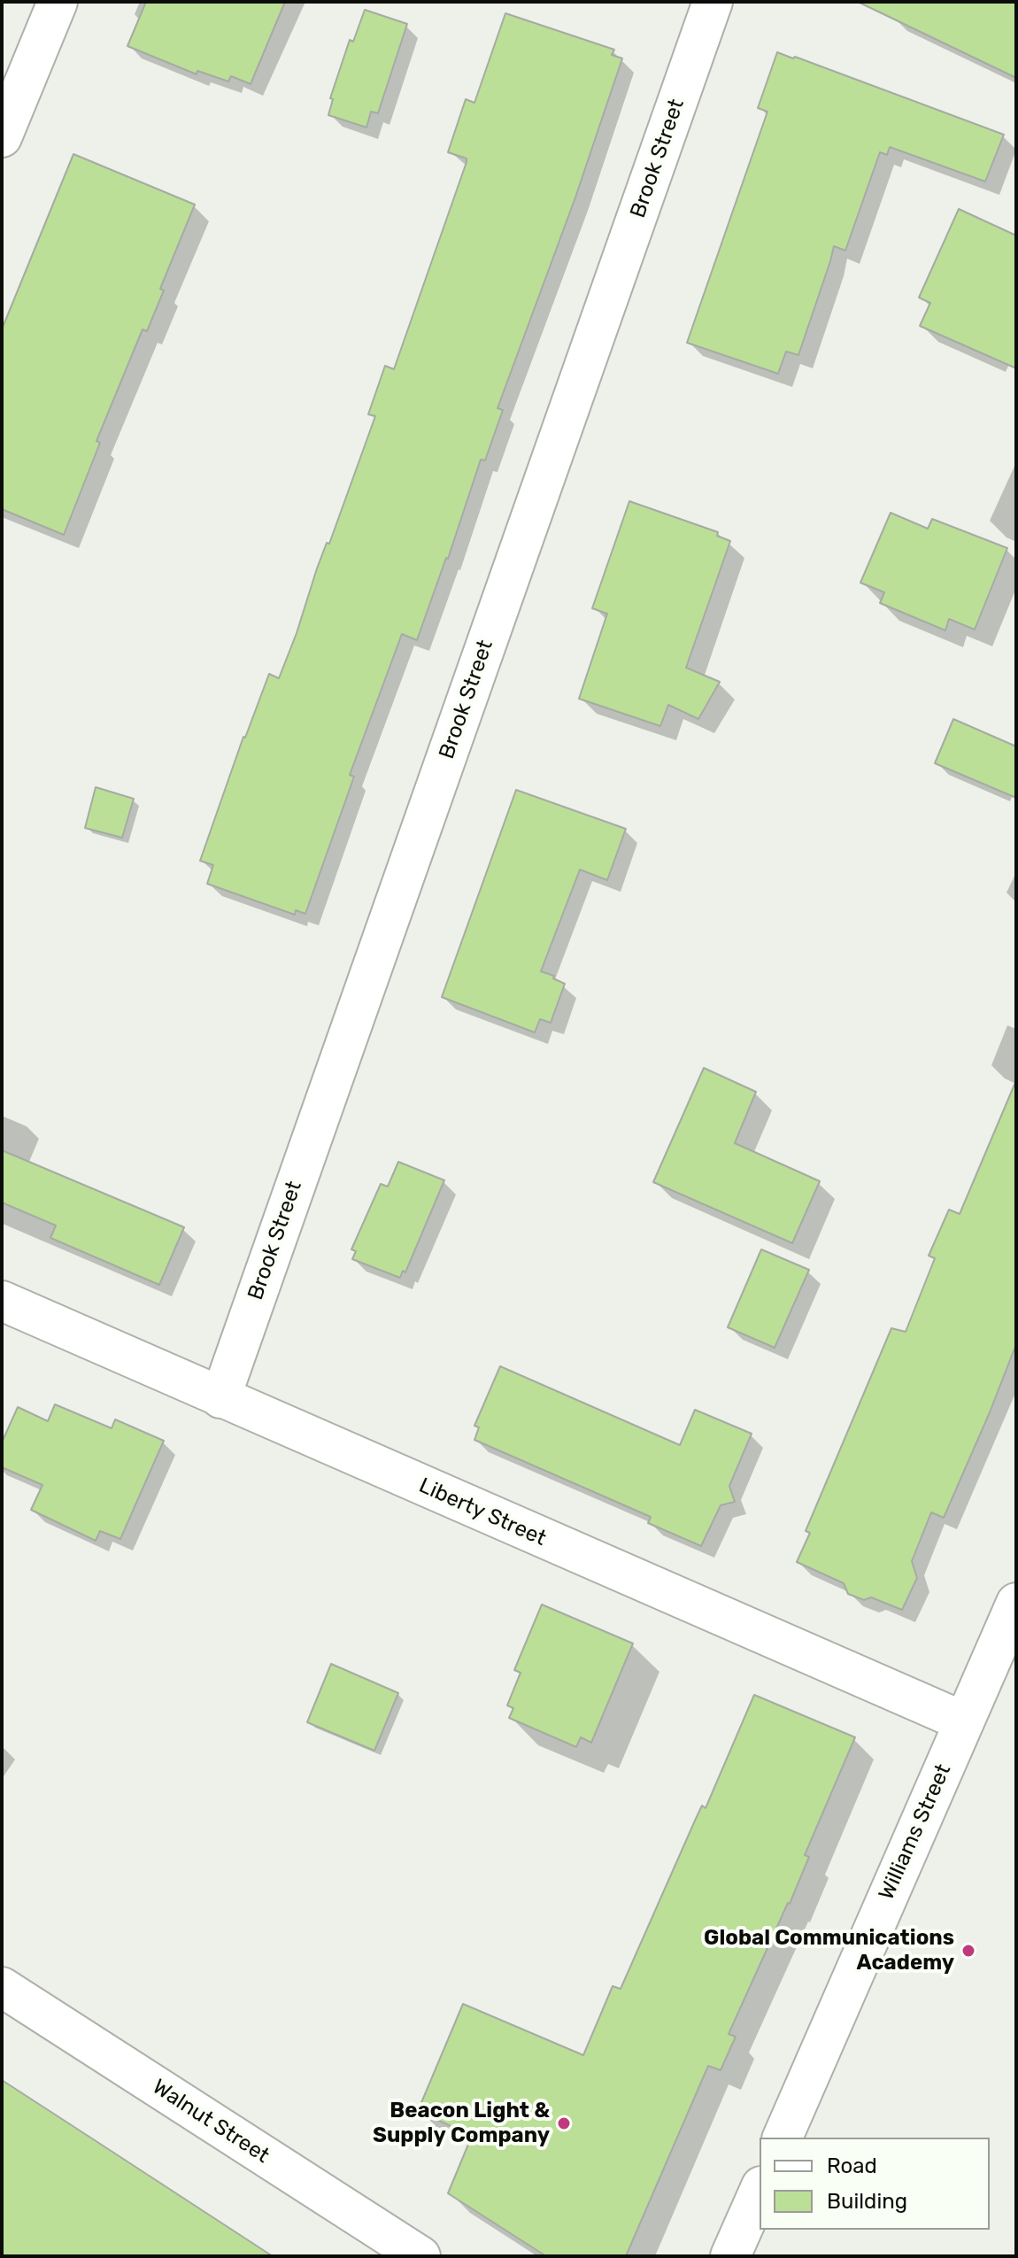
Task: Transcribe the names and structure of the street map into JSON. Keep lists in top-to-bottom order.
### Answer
{
  "streets": {
    "street": [
      "Brook Street",
      "Liberty Street",
      "Williams Street",
      "Walnut Street"
    ]
  },
  "crossings": [
    ["Brook Street", "Liberty Street"],
    ["Liberty Street", "Williams Street"]
  ],
  "places": ["Global Communications Academy", "Beacon Light & Supply Company"],
  "legend": ["Road", "Building"]
}
